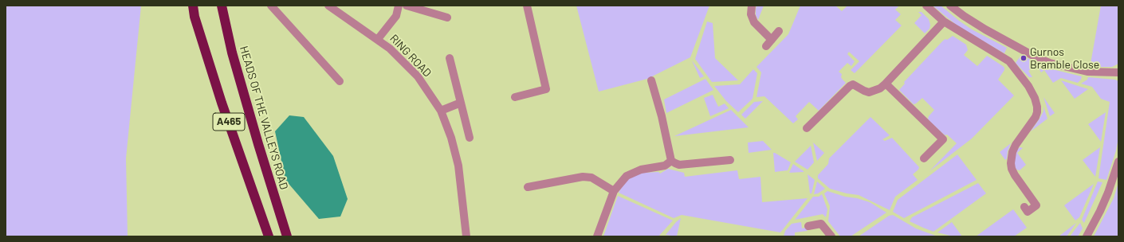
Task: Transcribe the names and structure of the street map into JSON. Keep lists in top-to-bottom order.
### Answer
{
  "streets": {
    "highway": ["HEADS OF THE VALLEYS ROAD", "A465"],
    "street": ["RING ROAD"]
  },
  "places": ["Gurnos Bramble Close"]
}
